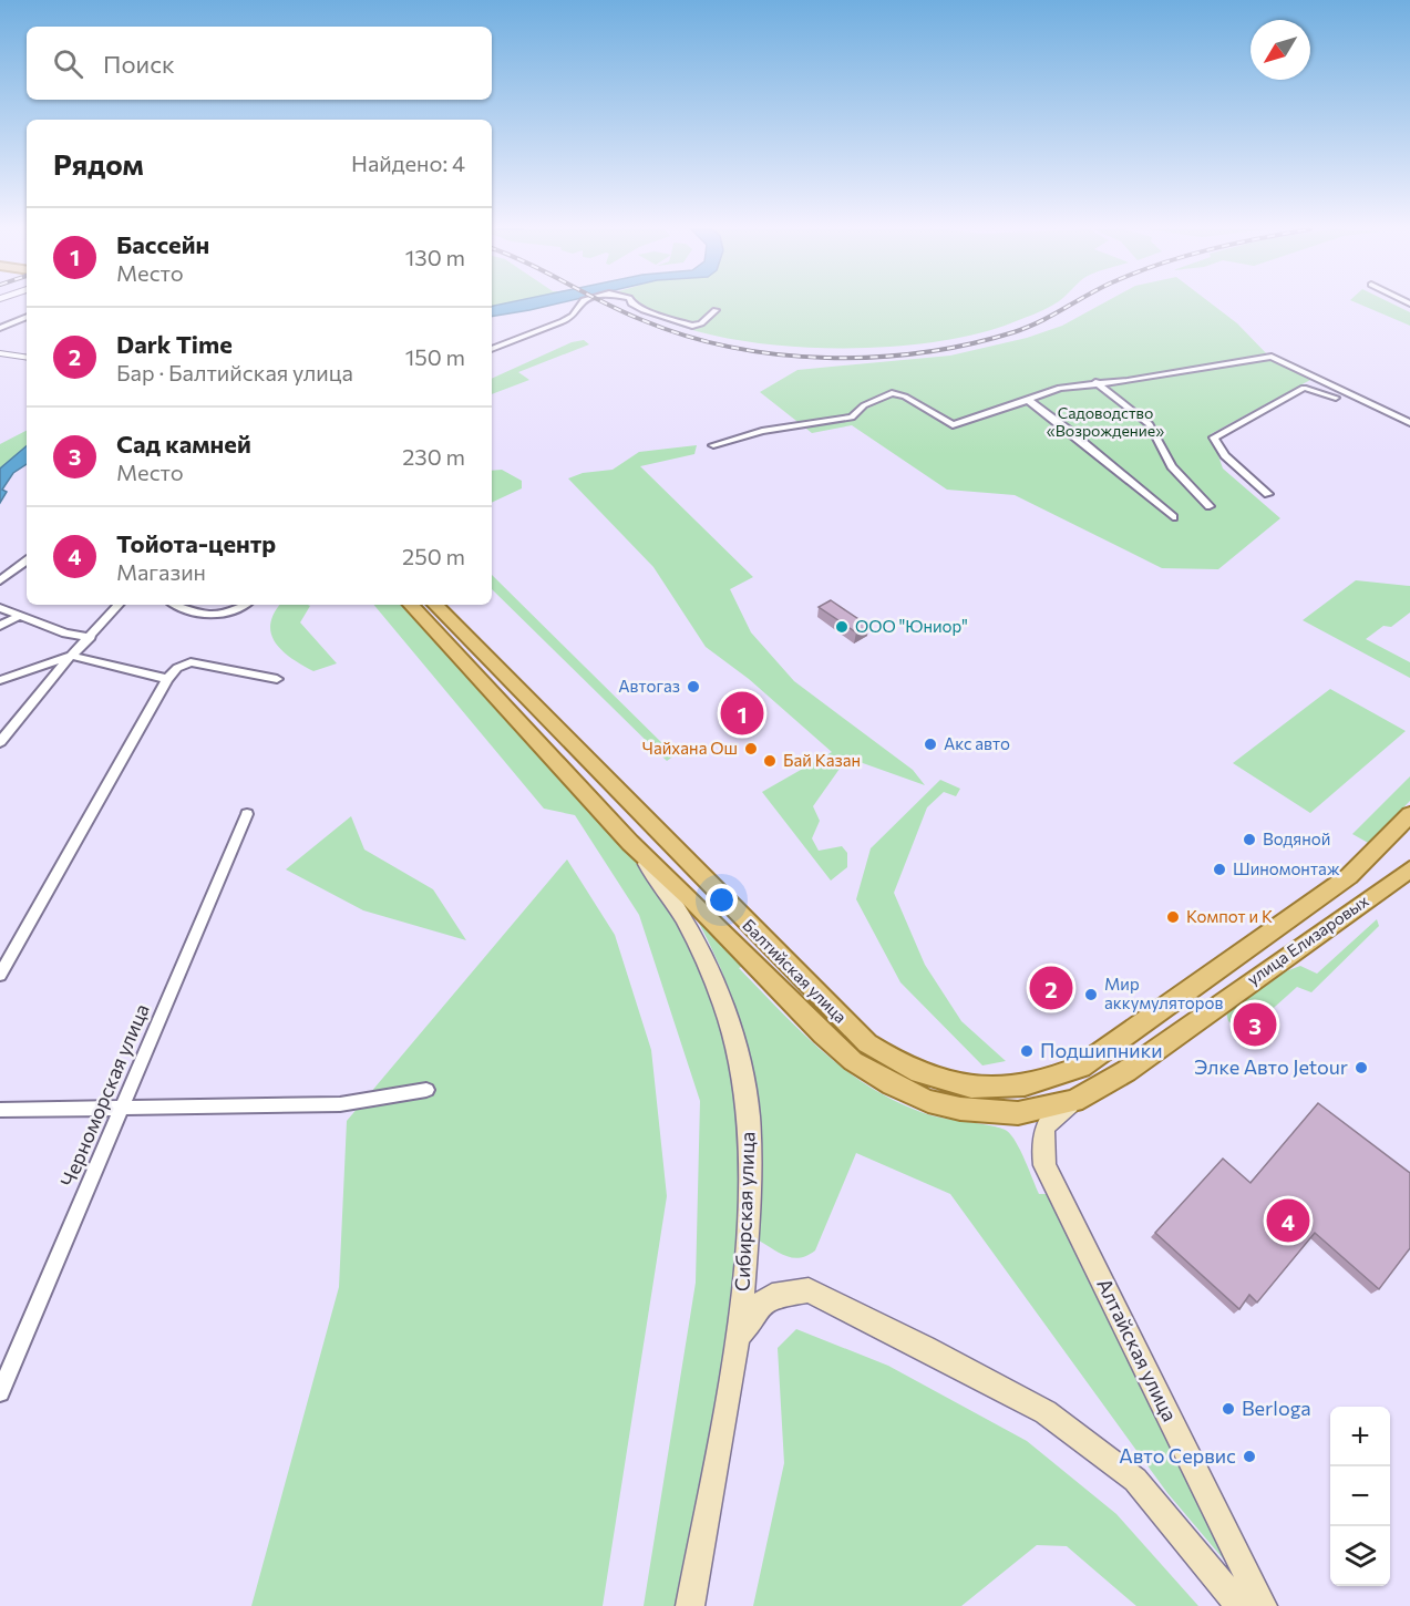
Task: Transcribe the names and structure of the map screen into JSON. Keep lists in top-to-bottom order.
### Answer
{
  "streets": {
    "main road": [
      "улица Елизаровых",
      "Балтийская улица",
      "Сибирская улица",
      "Алтайская улица"
    ],
    "street": ["Черноморская улица"]
  },
  "crossings": [
    ["улица Елизаровых", "Балтийская улица"],
    ["улица Елизаровых", "Алтайская улица"],
    ["Балтийская улица", "Сибирская улица"],
    ["Балтийская улица", "Алтайская улица"]
  ],
  "parks": ["Садоводство «Возрождение»"],
  "places": [
    "ООО \"Юниор\"",
    "Автогаз",
    "Акс авто",
    "Чайхана Ош",
    "Бай Казан",
    "Водяной",
    "Шиномонтаж",
    "Компот и К",
    "Мир аккумуляторов",
    "Подшипники",
    "Элке Авто Jetour",
    "Berloga",
    "Авто Сервис"
  ],
  "north": "bottom left",
  "page": {
    "search": "Поиск",
    "heading": ["Рядом", "Найдено: 4"],
    "list": [
      {
        "mark": "1",
        "name": "Бассейн",
        "note": "Место",
        "value": "130 m"
      },
      {
        "mark": "2",
        "name": "Dark Time",
        "note": "Бар · Балтийская улица",
        "value": "150 m"
      },
      {
        "mark": "3",
        "name": "Сад камней",
        "note": "Место",
        "value": "230 m"
      },
      {
        "mark": "4",
        "name": "Тойота-центр",
        "note": "Магазин",
        "value": "250 m"
      }
    ],
    "pins": [
      "1",
      "2",
      "3",
      "4"
    ],
    "map_buttons": ["+", "−"]
  }
}
